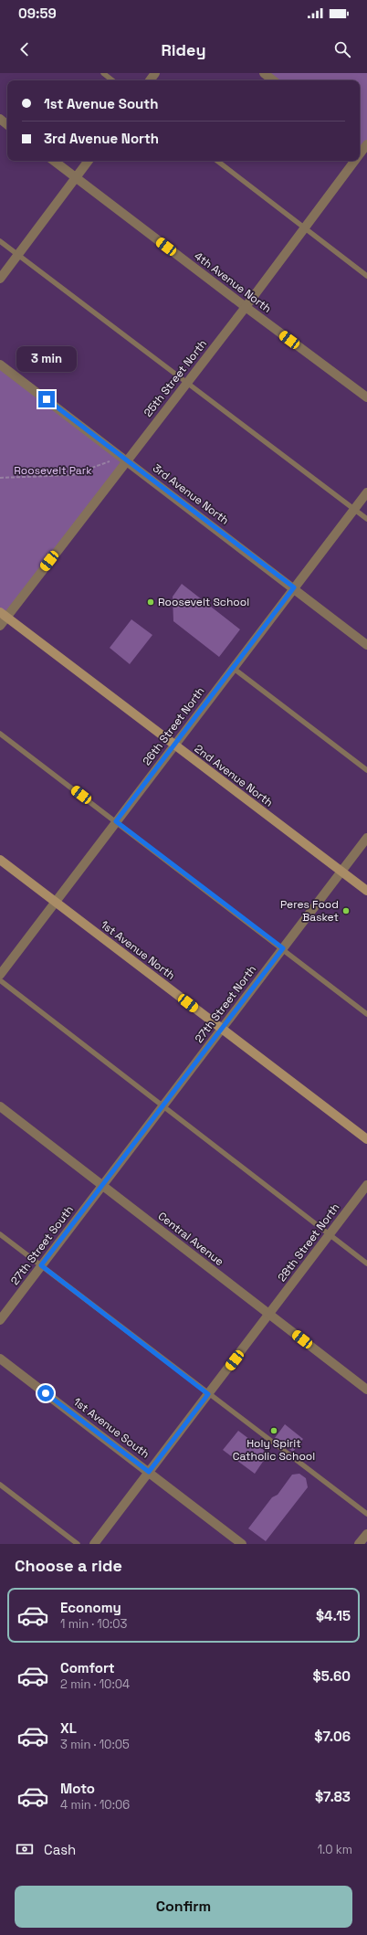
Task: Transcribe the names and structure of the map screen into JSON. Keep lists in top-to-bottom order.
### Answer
{
  "streets": {
    "main road": ["2nd Avenue North", "1st Avenue North"],
    "street": [
      "4th Avenue North",
      "25th Street North",
      "3rd Avenue North",
      "26th Street North",
      "27th Street North",
      "Central Avenue",
      "28th Street North",
      "27th Street South",
      "1st Avenue South"
    ]
  },
  "crossings": [
    ["4th Avenue North", "25th Street North"],
    ["25th Street North", "3rd Avenue North"],
    ["25th Street North", "2nd Avenue North"],
    ["3rd Avenue North", "26th Street North"],
    ["26th Street North", "2nd Avenue North"],
    ["26th Street North", "1st Avenue North"],
    ["2nd Avenue North", "27th Street North"],
    ["1st Avenue North", "27th Street North"],
    ["27th Street North", "Central Avenue"],
    ["27th Street North", "27th Street South"],
    ["Central Avenue", "28th Street North"],
    ["Central Avenue", "27th Street South"],
    ["28th Street North", "1st Avenue South"]
  ],
  "parks": ["Roosevelt Park"],
  "places": ["Roosevelt School", "Peres Food Basket", "Holy Spirit Catholic School"],
  "page": {
    "status": "09:59",
    "header": "Ridey",
    "banner": ["1st Avenue South", "3rd Avenue North"],
    "bubble": "3 min",
    "heading": "Choose a ride",
    "list": [
      {
        "name": "Economy",
        "note": "1 min · 10:03",
        "value": "$4.15"
      },
      {
        "name": "Comfort",
        "note": "2 min · 10:04",
        "value": "$5.60"
      },
      {
        "name": "XL",
        "note": "3 min · 10:05",
        "value": "$7.06"
      },
      {
        "name": "Moto",
        "note": "4 min · 10:06",
        "value": "$7.83"
      }
    ],
    "pay": ["Cash", "1.0 km"],
    "buttons": "Confirm"
  }
}
